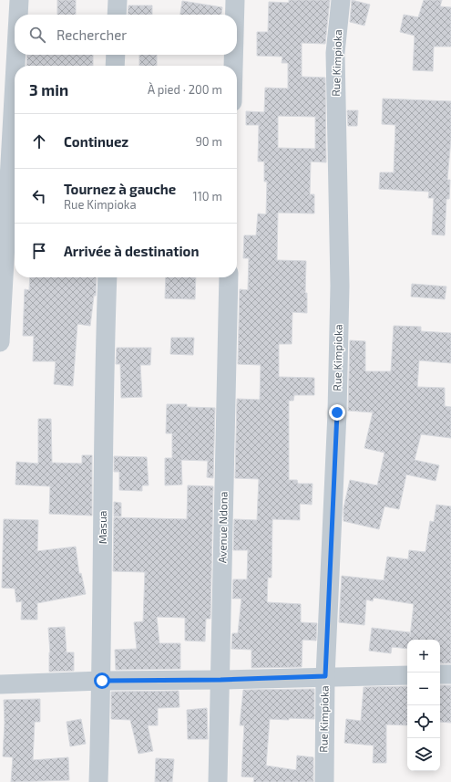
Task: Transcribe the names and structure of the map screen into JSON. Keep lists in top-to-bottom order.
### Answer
{
  "streets": {
    "street": ["Rue Kimpioka", "Masua", "Avenue Ndona"]
  },
  "page": {
    "search": "Rechercher",
    "heading": ["3 min", "À pied · 200 m"],
    "list": [
      ["Continuez", "90 m"],
      ["Tournez à gauche", "Rue Kimpioka", "110 m"],
      "Arrivée à destination"
    ],
    "map_buttons": ["+", "−"]
  }
}
